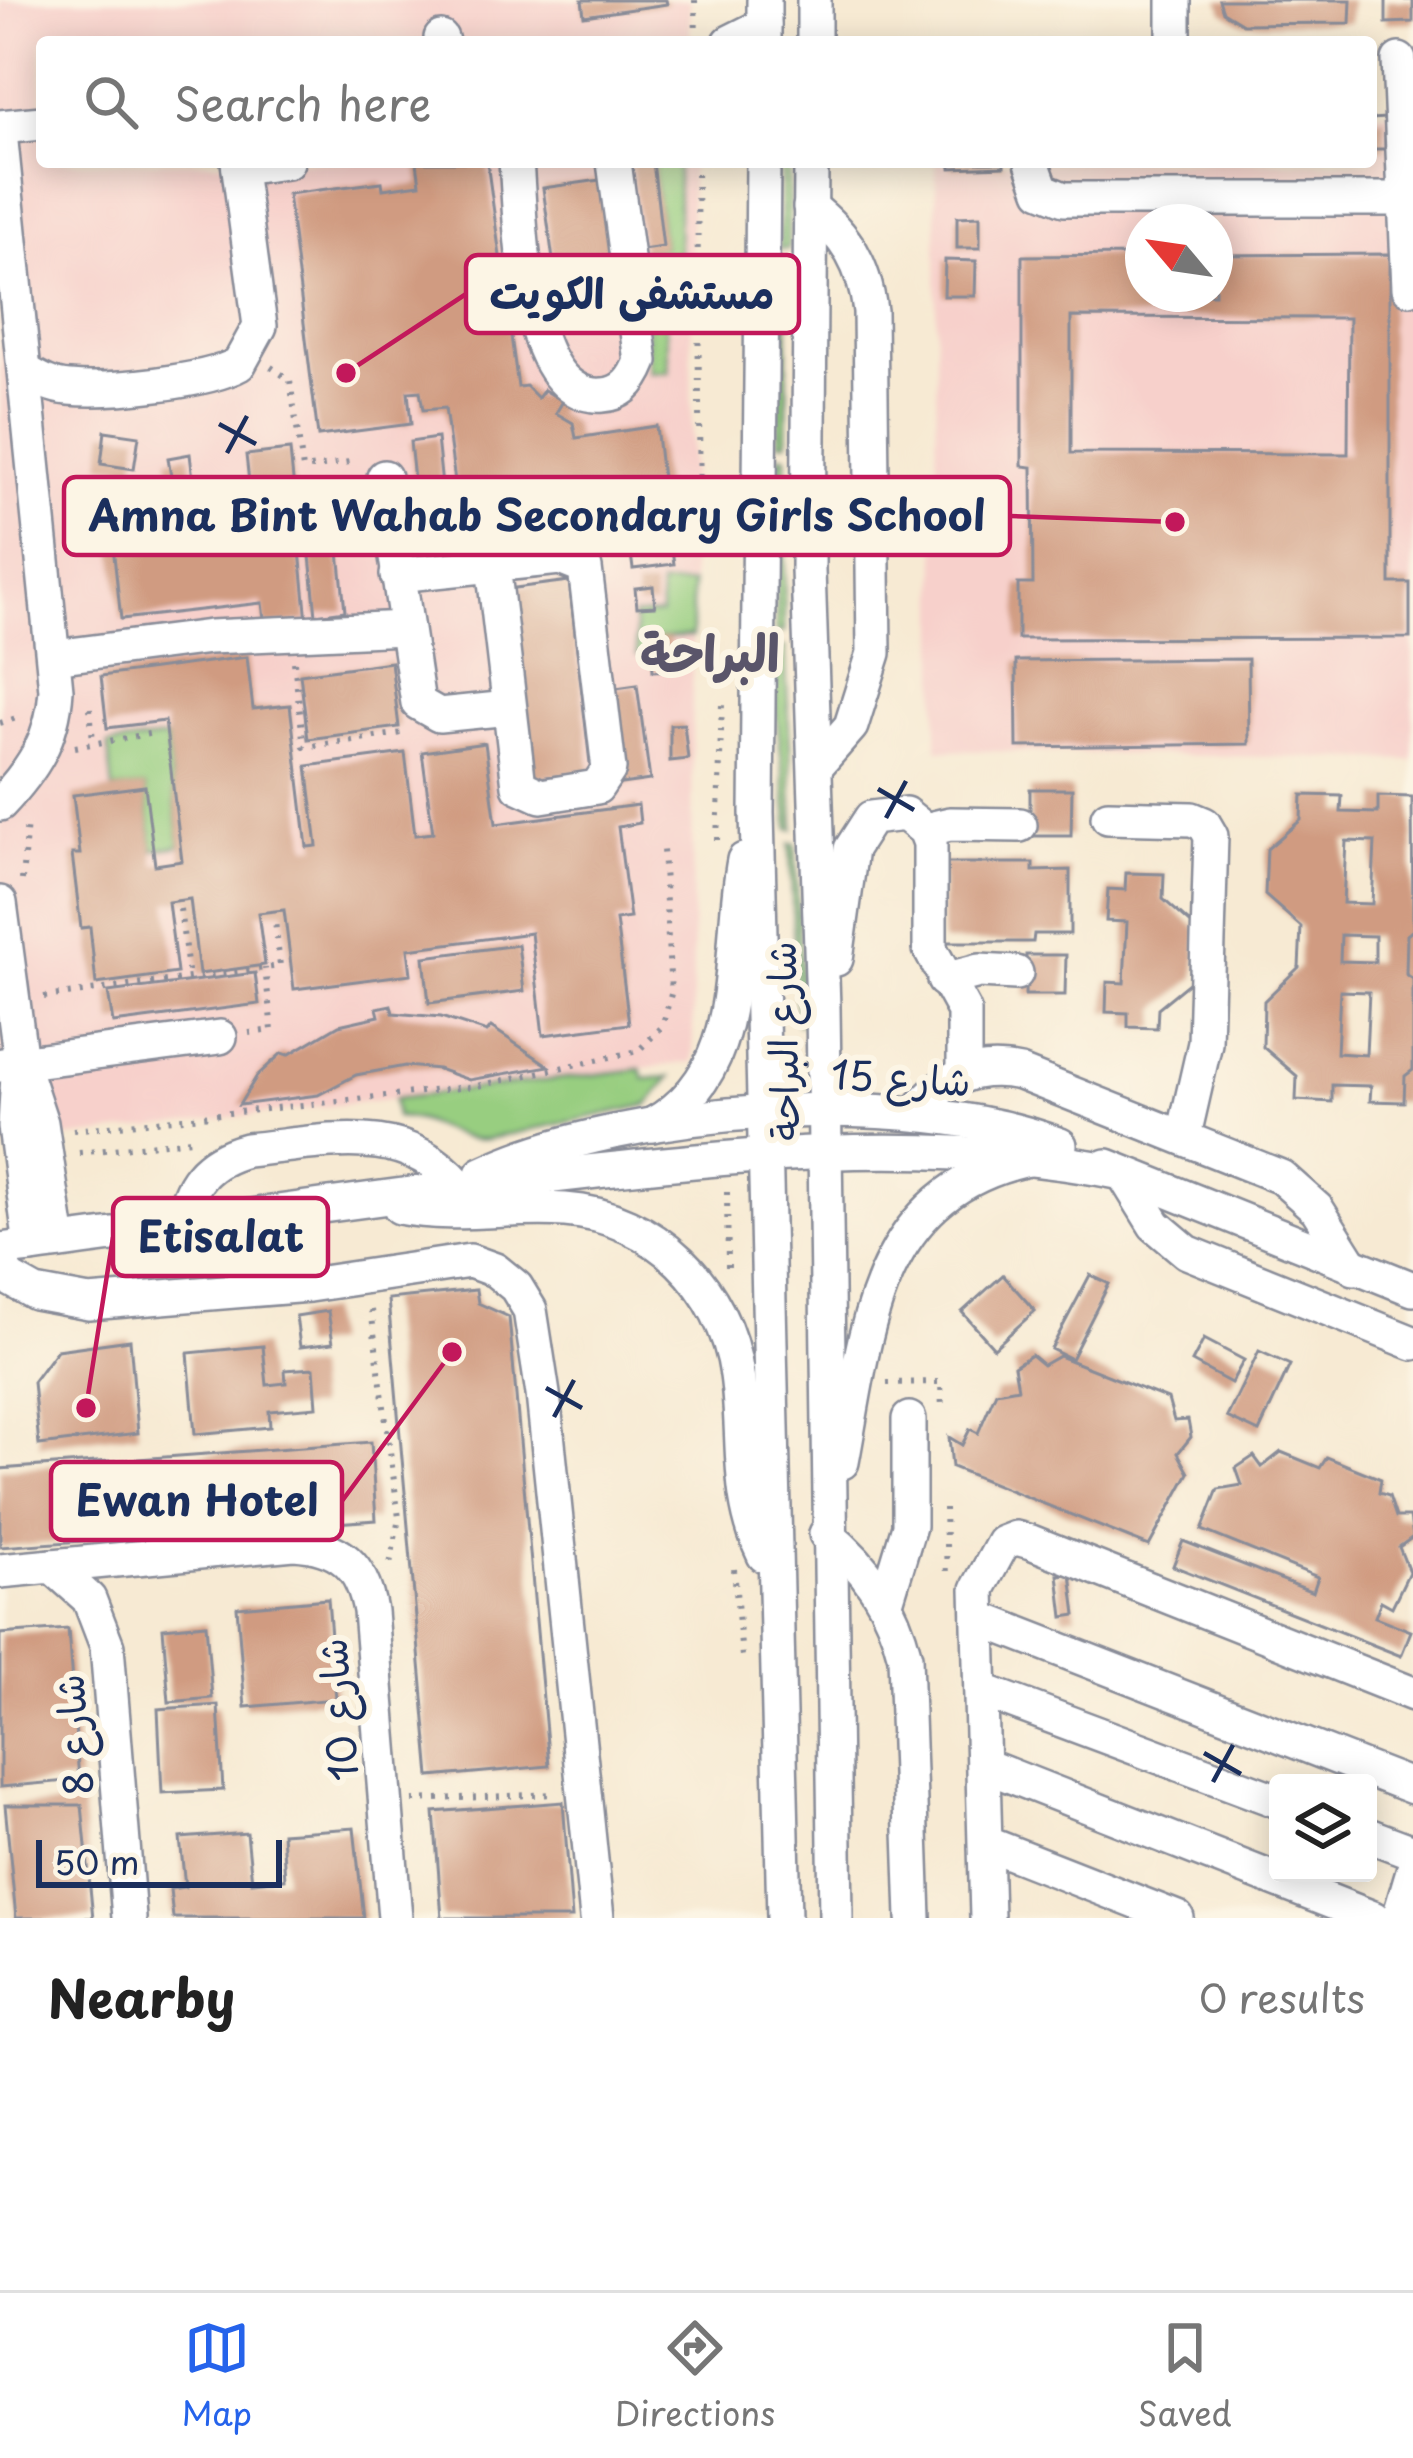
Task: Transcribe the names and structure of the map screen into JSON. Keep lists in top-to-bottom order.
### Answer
{
  "streets": {
    "street": [
      "شارع البراحة",
      "شارع 15",
      "شارع 10",
      "شارع 8"
    ]
  },
  "crossings": [
    ["شارع البراحة", "شارع 15"],
    ["شارع 10", "شارع 8"]
  ],
  "districts": ["البراحة"],
  "places": [
    "مستشفى الكويت",
    "Amna Bint Wahab Secondary Girls School",
    "Ewan Hotel",
    "Etisalat"
  ],
  "scale_bar": "50 m",
  "north": "top left",
  "page": {
    "search": "Search here",
    "scale": "50 m",
    "heading": ["Nearby", "0 results"],
    "nav": ["Map", "Directions", "Saved"]
  }
}
